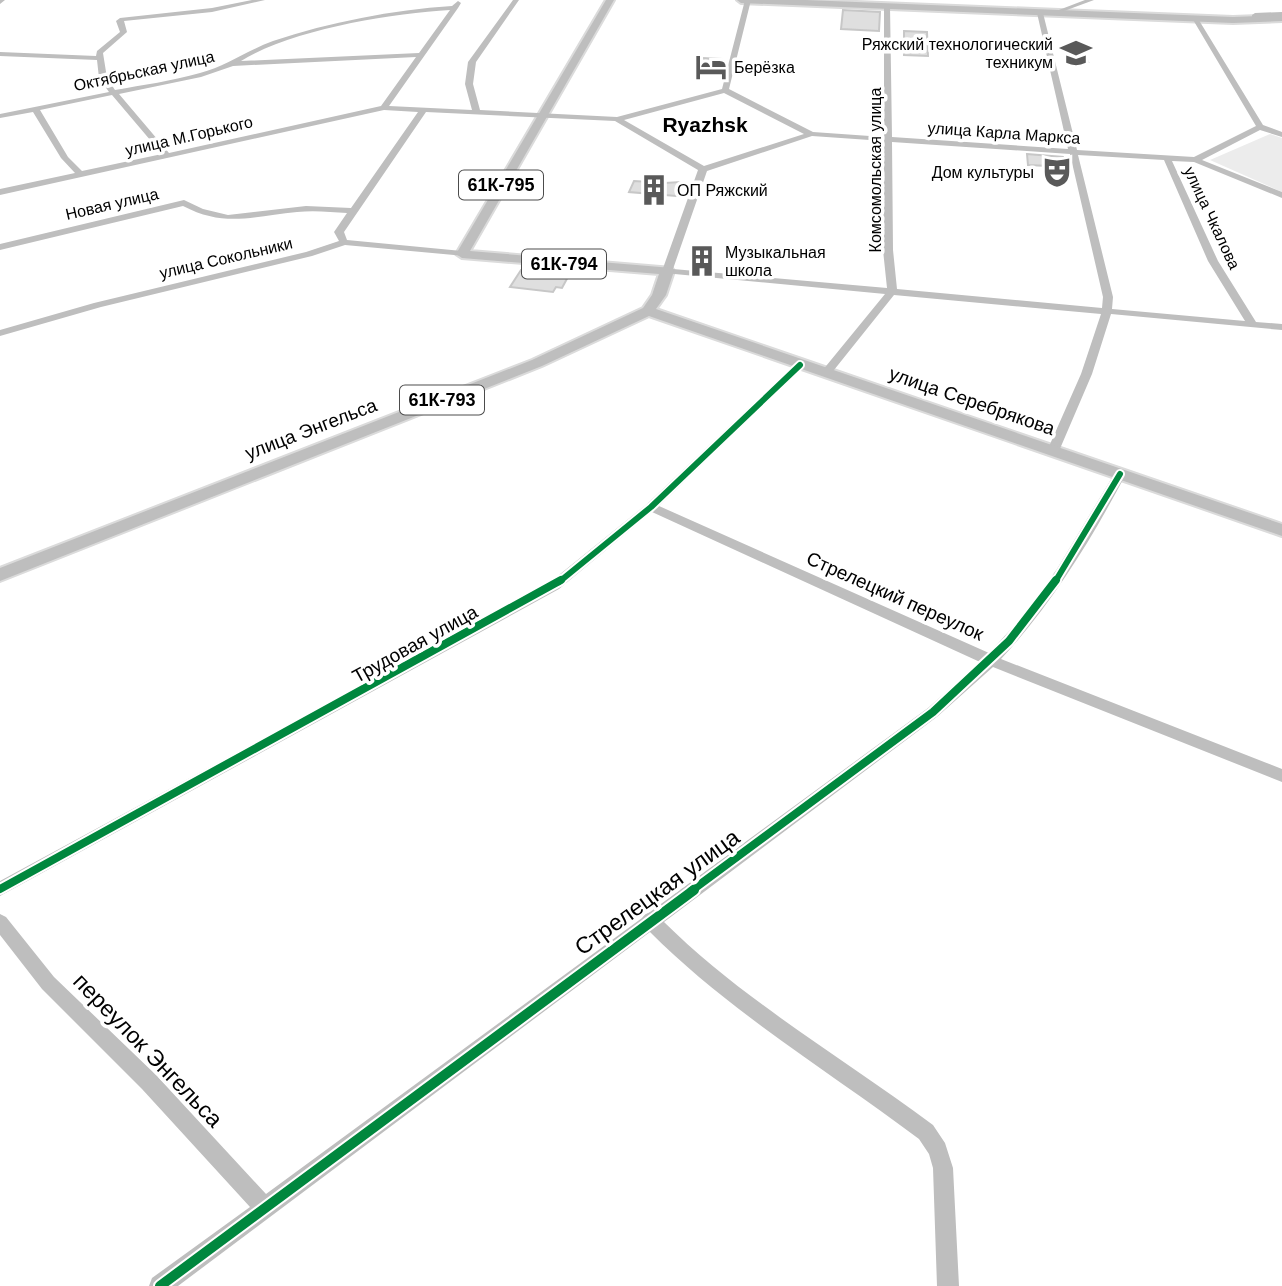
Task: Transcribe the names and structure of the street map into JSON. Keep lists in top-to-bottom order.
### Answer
{
  "streets": {
    "main road": [
      "61К-795",
      "61К-794",
      "61К-793",
      "улица Серебрякова",
      "улица Энгельса"
    ],
    "street": [
      "Октябрьская улица",
      "улица Карла Маркса",
      "улица М.Горького",
      "Комсомольская улица",
      "Новая улица",
      "улица Чкалова",
      "улица Сокольники",
      "Стрелецкий переулок",
      "Трудовая улица",
      "Стрелецкая улица",
      "переулок Энгельса"
    ]
  },
  "crossings": [
    ["улица Карла Маркса", "Комсомольская улица"],
    ["улица Карла Маркса", "улица Чкалова"],
    ["61К-795", "улица Сокольники"],
    ["61К-795", "61К-794"],
    ["улица Сокольники", "61К-794"],
    ["улица Серебрякова", "улица Энгельса"],
    ["улица Серебрякова", "Трудовая улица"],
    ["улица Серебрякова", "Стрелецкая улица"],
    ["Стрелецкий переулок", "Трудовая улица"],
    ["Стрелецкий переулок", "Стрелецкая улица"],
    ["Стрелецкая улица", "переулок Энгельса"]
  ],
  "districts": ["Ryazhsk"],
  "places": {
    "school or university": ["Ряжский технологический техникум"],
    "hotel": ["Берёзка"],
    "theatre": ["Дом культуры"],
    "building": ["ОП Ряжский", "Музыкальная школа"]
  }
}
